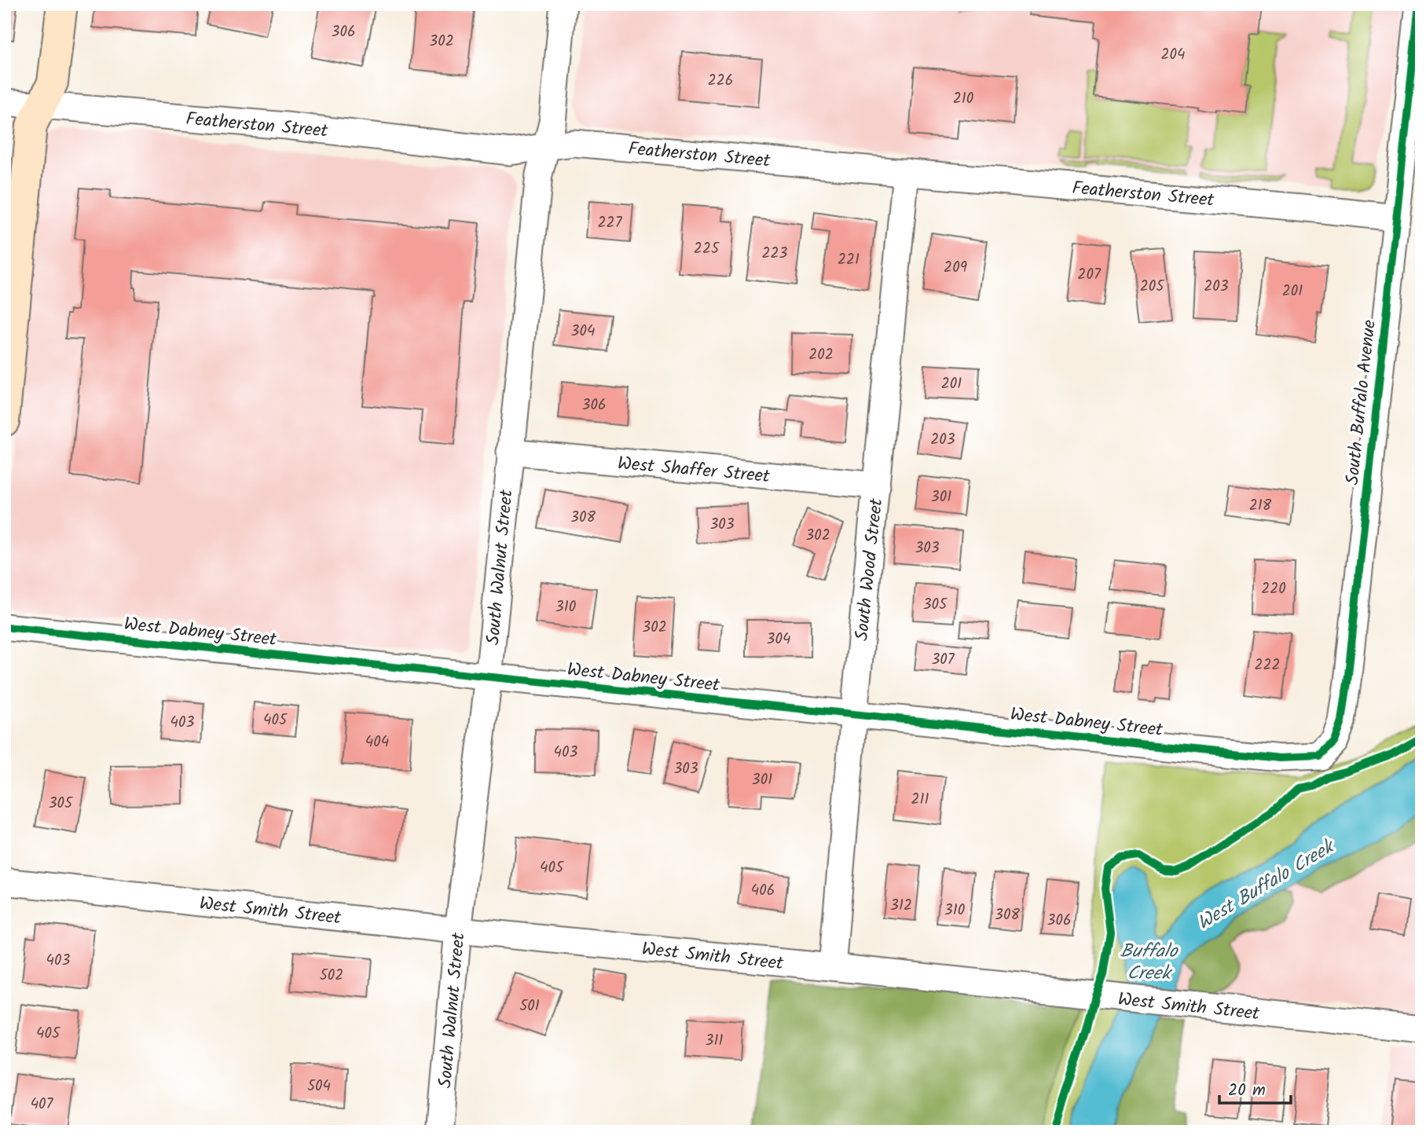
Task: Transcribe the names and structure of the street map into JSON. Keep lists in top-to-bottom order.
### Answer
{
  "streets": {
    "street": [
      "Featherston Street",
      "South Buffalo Avenue",
      "West Shaffer Street",
      "South Walnut Street",
      "South Wood Street",
      "West Dabney Street",
      "West Smith Street"
    ]
  },
  "crossings": [
    ["Featherston Street", "South Buffalo Avenue"],
    ["Featherston Street", "South Walnut Street"],
    ["Featherston Street", "South Wood Street"],
    ["South Buffalo Avenue", "West Dabney Street"],
    ["West Shaffer Street", "South Walnut Street"],
    ["West Shaffer Street", "South Wood Street"],
    ["South Walnut Street", "West Dabney Street"],
    ["South Walnut Street", "West Smith Street"],
    ["South Wood Street", "West Dabney Street"],
    ["South Wood Street", "West Smith Street"]
  ],
  "water": ["West Buffalo Creek", "Buffalo Creek"],
  "house_numbers": [
    "306",
    "302",
    "204",
    "226",
    "210",
    "227",
    "225",
    "223",
    "221",
    "209",
    "207",
    "205",
    "203",
    "201",
    "304",
    "202",
    "201",
    "306",
    "203",
    "301",
    "218",
    "308",
    "303",
    "302",
    "303",
    "220",
    "305",
    "310",
    "302",
    "304",
    "307",
    "222",
    "405",
    "403",
    "404",
    "403",
    "303",
    "301",
    "211",
    "305",
    "405",
    "406",
    "312",
    "310",
    "308",
    "306",
    "403",
    "502",
    "501",
    "405",
    "311",
    "504",
    "407"
  ],
  "scale_bar": "20 m"
}
